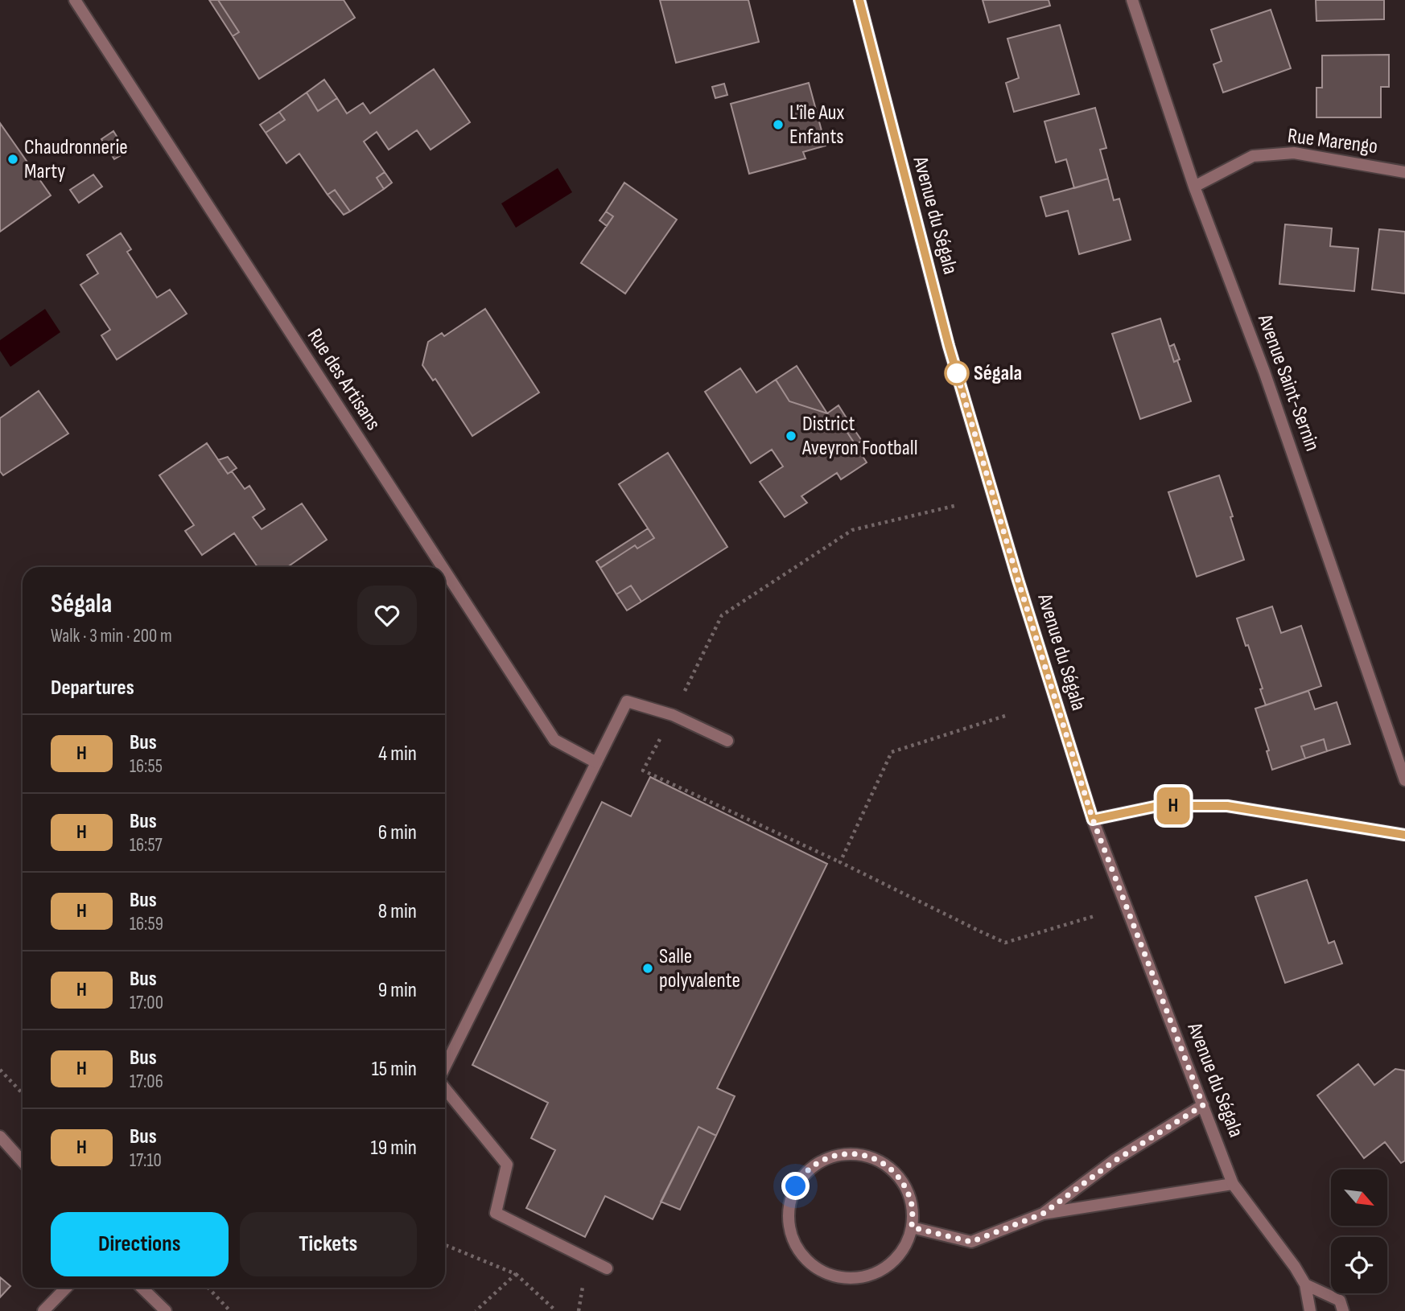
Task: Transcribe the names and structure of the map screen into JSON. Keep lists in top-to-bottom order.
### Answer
{
  "streets": {
    "street": [
      "Rue Marengo",
      "Avenue du Ségala",
      "Rue des Artisans",
      "Avenue Saint-Sernin"
    ]
  },
  "crossings": [
    ["Rue Marengo", "Avenue Saint-Sernin"]
  ],
  "places": [
    "L'île Aux Enfants",
    "Chaudronnerie Marty",
    "Ségala",
    "District Aveyron Football",
    "Salle polyvalente"
  ],
  "lines": ["bus line H"],
  "north": "bottom right",
  "page": {
    "on_map": "H",
    "heading": [
      ["Ségala", "Walk · 3 min · 200 m"],
      "Departures"
    ],
    "list": [
      {
        "mark": "H",
        "name": "Bus",
        "note": "16:55",
        "value": "4 min"
      },
      {
        "mark": "H",
        "name": "Bus",
        "note": "16:57",
        "value": "6 min"
      },
      {
        "mark": "H",
        "name": "Bus",
        "note": "16:59",
        "value": "8 min"
      },
      {
        "mark": "H",
        "name": "Bus",
        "note": "17:00",
        "value": "9 min"
      },
      {
        "mark": "H",
        "name": "Bus",
        "note": "17:06",
        "value": "15 min"
      },
      {
        "mark": "H",
        "name": "Bus",
        "note": "17:10",
        "value": "19 min"
      }
    ],
    "buttons": ["Directions", "Tickets"]
  }
}
